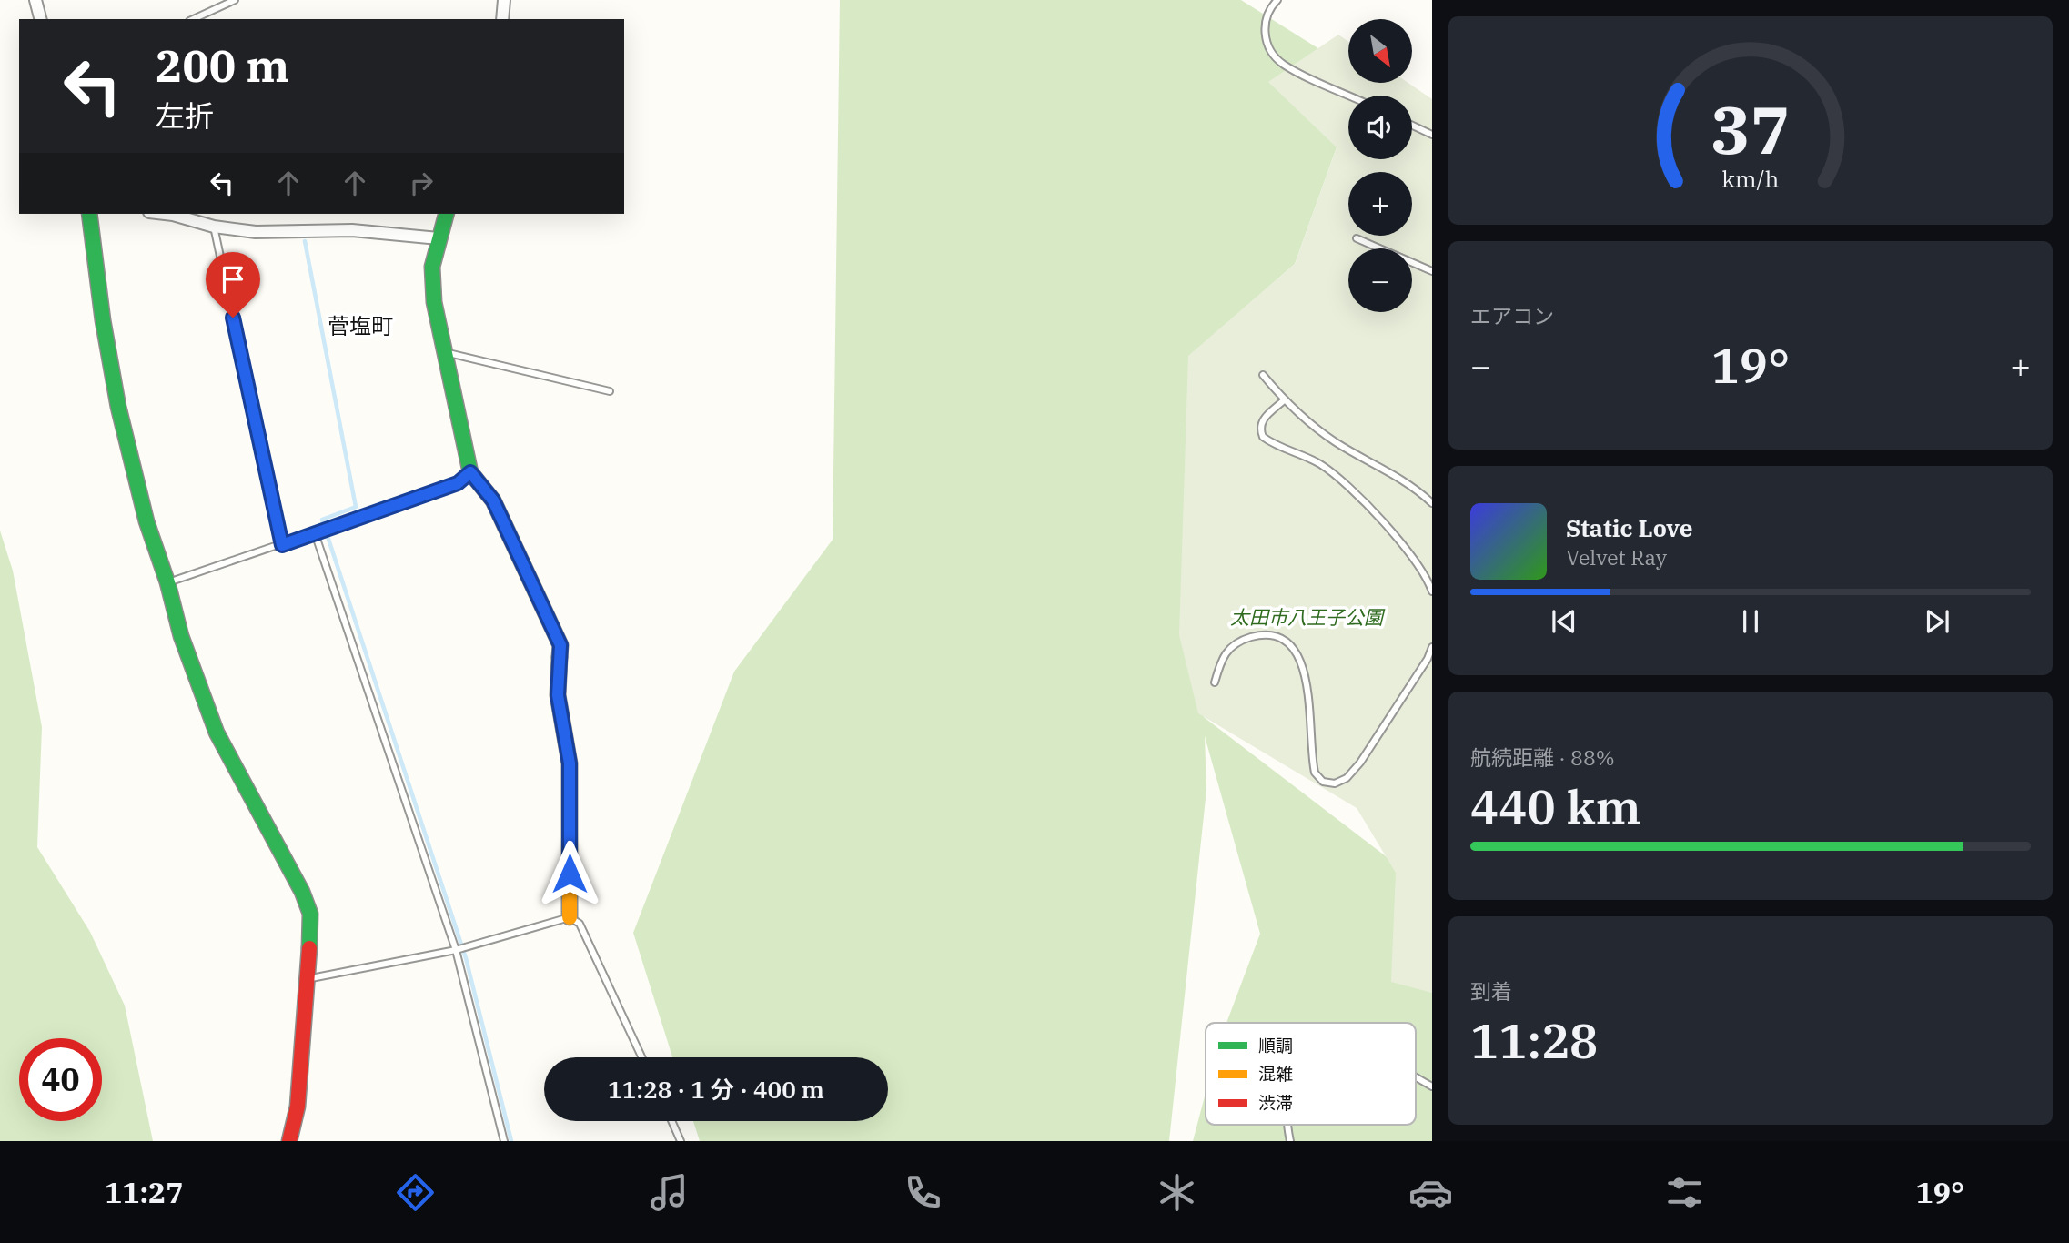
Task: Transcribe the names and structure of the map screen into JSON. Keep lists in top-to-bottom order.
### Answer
{
  "districts": ["菅塩町"],
  "parks": ["太田市八王子公園"],
  "legend": ["順調", "混雑", "渋滞"],
  "north": "bottom right",
  "page": {
    "map_buttons": ["+", "−"],
    "turn": ["200 m", "左折"],
    "tile": [
      "エアコン",
      ["航続距離 · 88%", "440 km"],
      ["到着", "11:28"]
    ],
    "heat": ["−", "19°", "+"],
    "song": ["Static Love", "Velvet Ray"],
    "limit": "40",
    "trip": "11:28 · 1 分 · 400 m",
    "tabs": ["11:27", "19°"],
    "gauge": ["37", "km/h"]
  }
}
